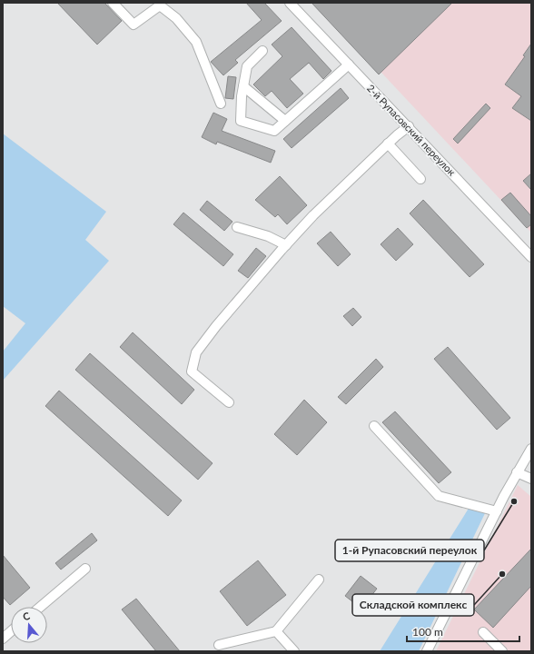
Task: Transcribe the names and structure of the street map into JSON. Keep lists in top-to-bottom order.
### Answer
{
  "streets": {
    "street": ["2-й Рупасовский переулок"]
  },
  "places": ["1-й Рупасовский переулок", "Складской комплекс"],
  "scale_bar": "100 m",
  "north": "top"
}
